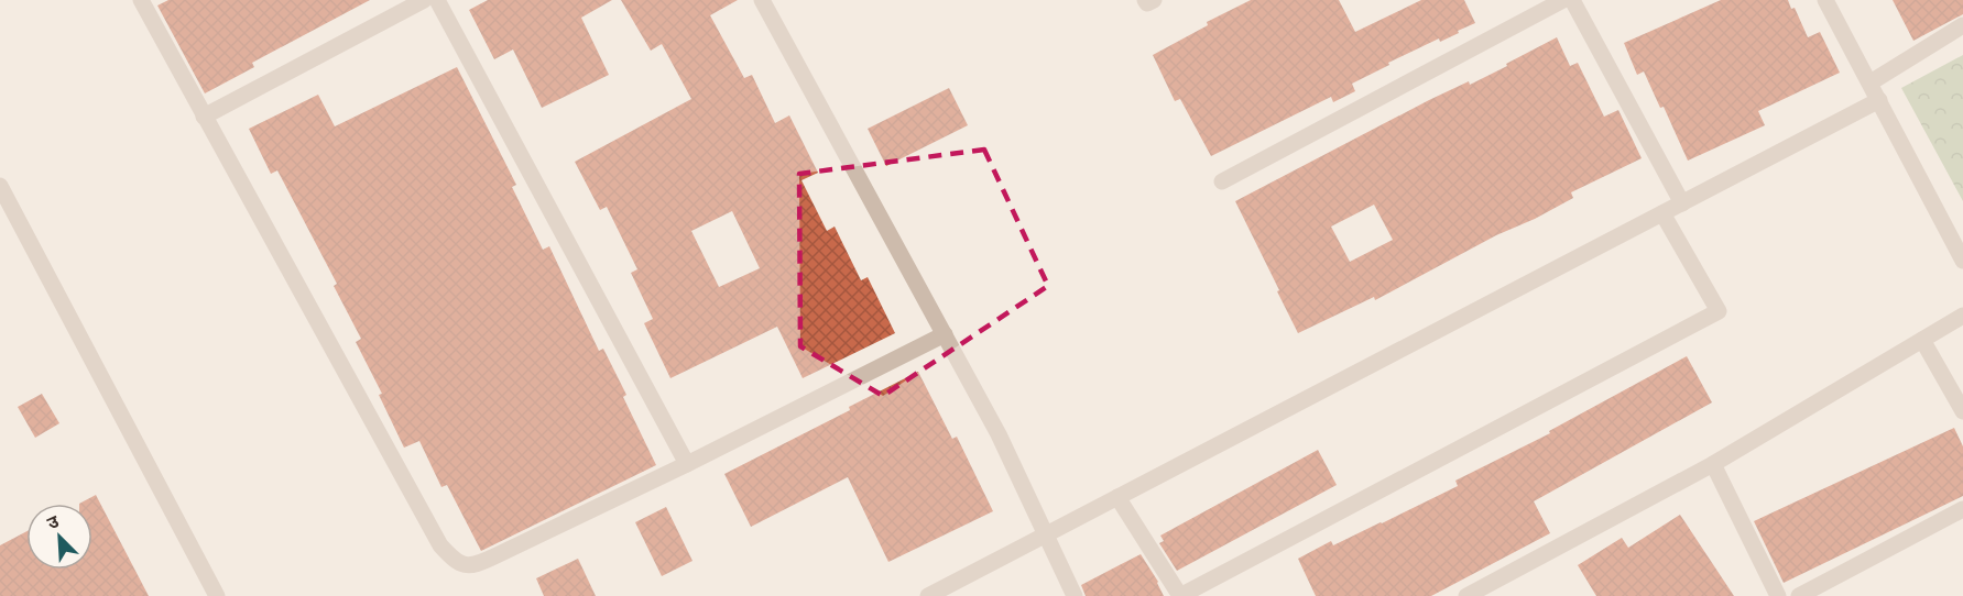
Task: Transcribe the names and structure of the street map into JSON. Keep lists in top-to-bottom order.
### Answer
{
  "north": "top left"
}
